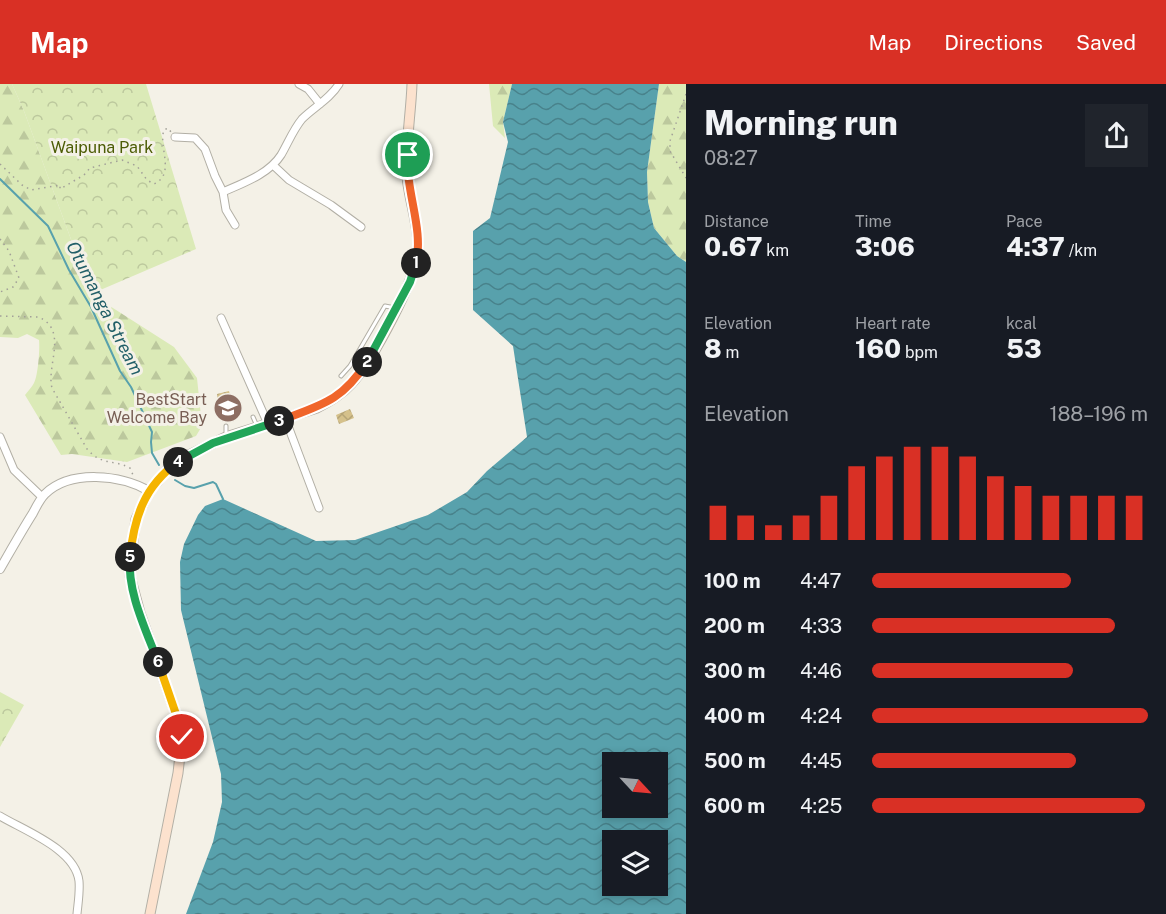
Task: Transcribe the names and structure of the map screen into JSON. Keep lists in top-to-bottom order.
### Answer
{
  "water": ["Otumanga Stream"],
  "parks": ["Waipuna Park"],
  "places": {
    "school or university": ["BestStart Welcome Bay"]
  },
  "north": "bottom right",
  "page": {
    "header": "Map",
    "nav": ["Map", "Directions", "Saved"],
    "heading": ["Morning run", "08:27"],
    "stats": [
      ["Distance", "0.67 km"],
      ["Time", "3:06"],
      ["Pace", "4:37 /km"],
      ["Elevation", "8 m"],
      ["Heart rate", "160 bpm"],
      ["kcal", "53"]
    ],
    "pins": [
      "1",
      "2",
      "3",
      "4",
      "5",
      "6"
    ],
    "chart": ["Elevation", "188–196 m"],
    "list": [
      {
        "name": "100 m",
        "note": "4:47"
      },
      {
        "name": "200 m",
        "note": "4:33"
      },
      {
        "name": "300 m",
        "note": "4:46"
      },
      {
        "name": "400 m",
        "note": "4:24"
      },
      {
        "name": "500 m",
        "note": "4:45"
      },
      {
        "name": "600 m",
        "note": "4:25"
      }
    ]
  }
}
